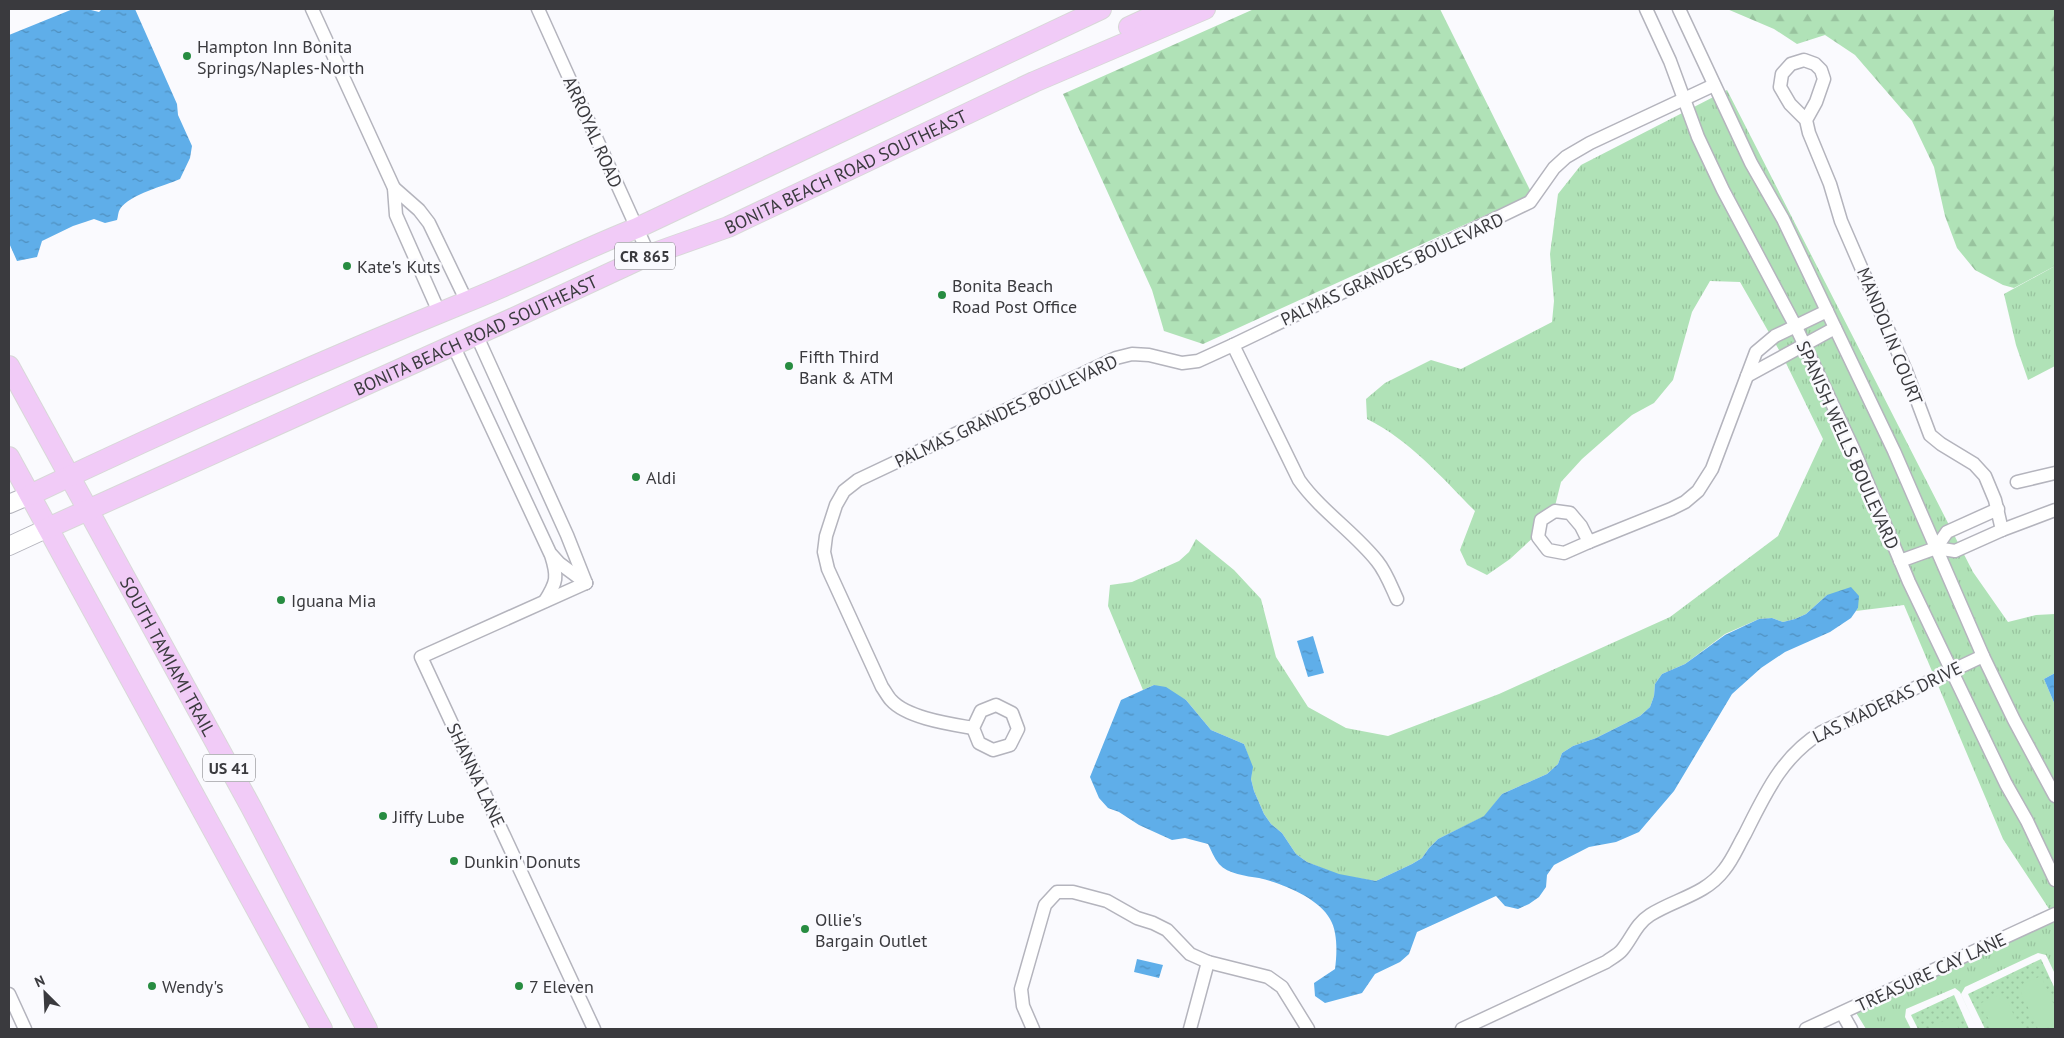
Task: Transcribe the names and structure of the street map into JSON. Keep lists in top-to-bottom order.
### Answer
{
  "streets": {
    "main road": [
      "BONITA BEACH ROAD SOUTHEAST",
      "CR 865",
      "SOUTH TAMIAMI TRAIL",
      "US 41"
    ],
    "street": [
      "ARROYAL ROAD",
      "PALMAS GRANDES BOULEVARD",
      "MANDOLIN COURT",
      "SPANISH WELLS BOULEVARD",
      "LAS MADERAS DRIVE",
      "SHANNA LANE",
      "TREASURE CAY LANE"
    ]
  },
  "crossings": [
    ["ARROYAL ROAD", "BONITA BEACH ROAD SOUTHEAST"],
    ["BONITA BEACH ROAD SOUTHEAST", "CR 865"],
    ["BONITA BEACH ROAD SOUTHEAST", "SOUTH TAMIAMI TRAIL"],
    ["BONITA BEACH ROAD SOUTHEAST", "US 41"],
    ["CR 865", "US 41"],
    ["PALMAS GRANDES BOULEVARD", "SPANISH WELLS BOULEVARD"],
    ["SPANISH WELLS BOULEVARD", "LAS MADERAS DRIVE"]
  ],
  "places": [
    "Hampton Inn Bonita Springs/Naples-North",
    "Kate's Kuts",
    "Bonita Beach Road Post Office",
    "Fifth Third Bank & ATM",
    "Aldi",
    "Iguana Mia",
    "Jiffy Lube",
    "Dunkin' Donuts",
    "Ollie's Bargain Outlet",
    "Wendy's",
    "7 Eleven"
  ],
  "north": "top left"
}
